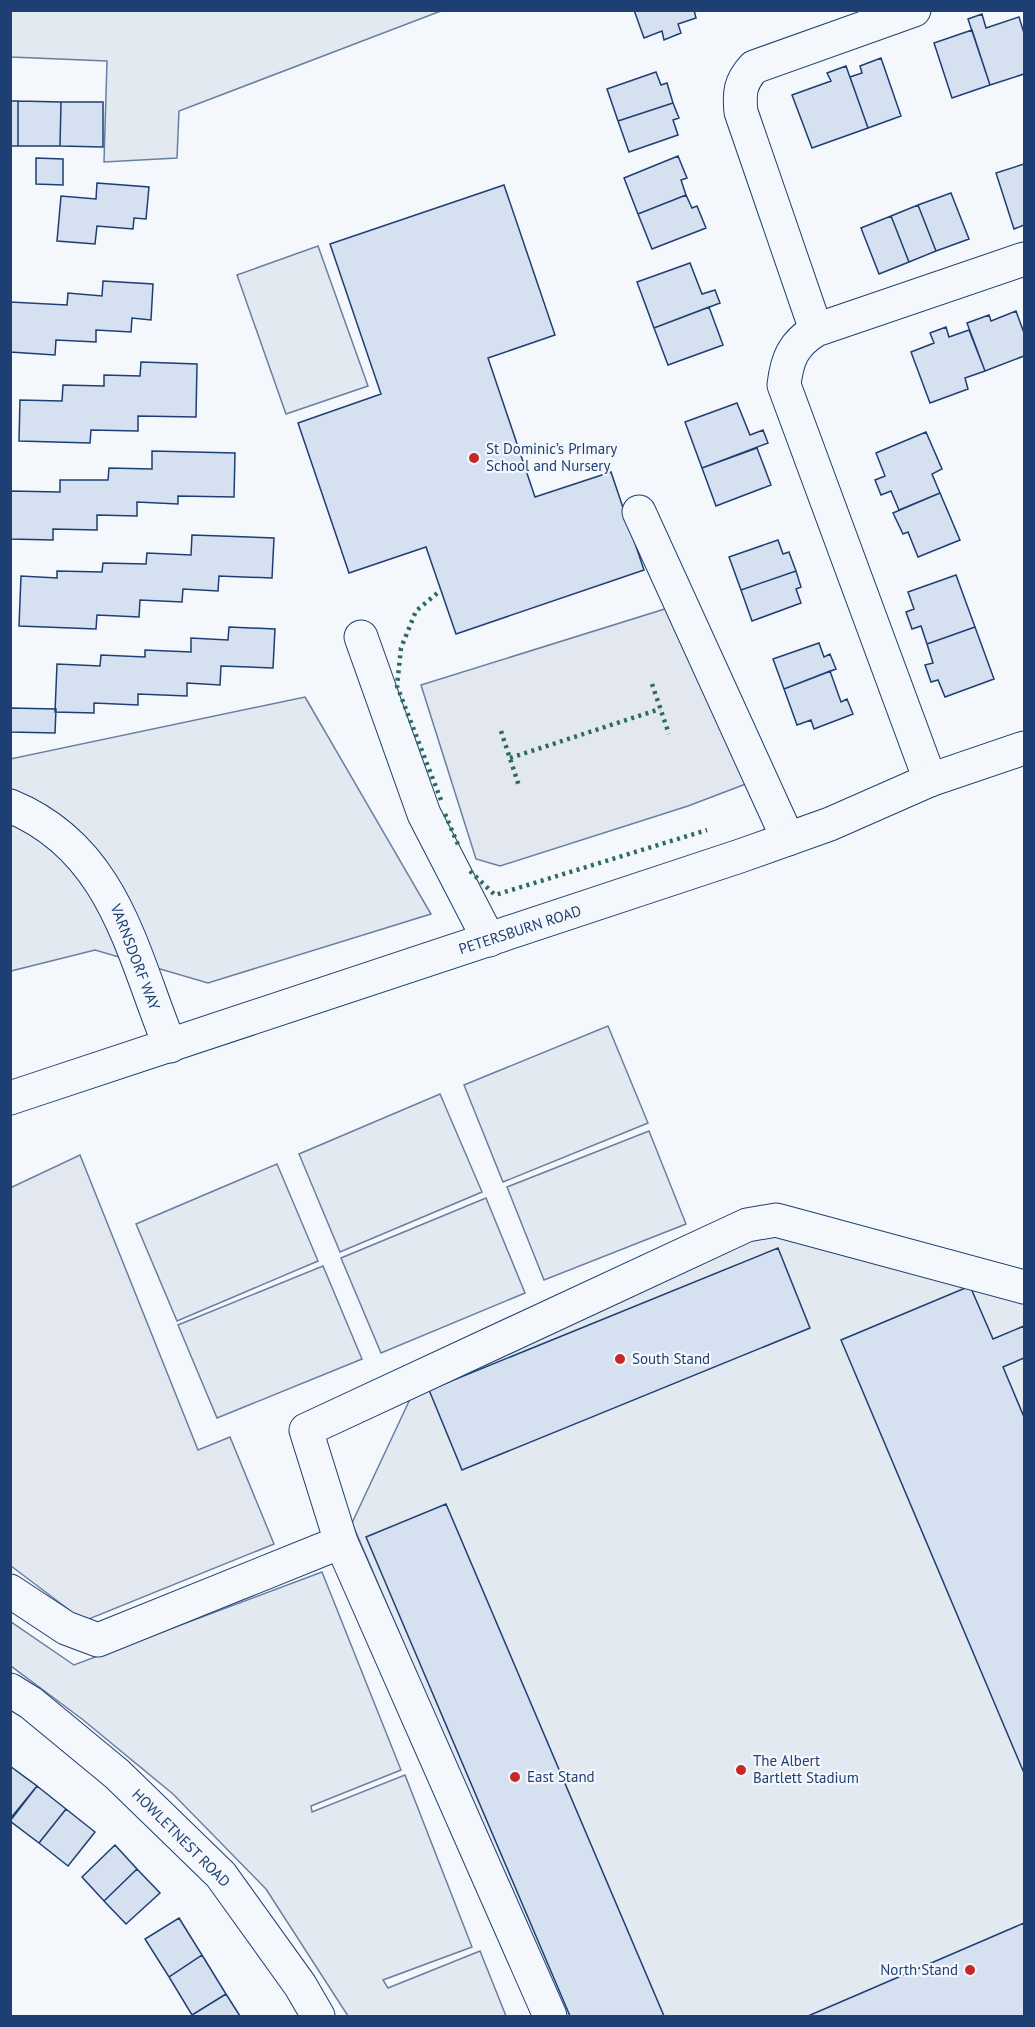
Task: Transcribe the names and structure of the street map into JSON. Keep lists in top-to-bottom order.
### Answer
{
  "streets": {
    "street": ["PETERSBURN ROAD", "VARNSDORF WAY", "HOWLETNEST ROAD"]
  },
  "crossings": [
    ["PETERSBURN ROAD", "VARNSDORF WAY"]
  ],
  "places": [
    "St Dominic’s PrImary School and Nursery",
    "South Stand",
    "The Albert Bartlett Stadium",
    "East Stand",
    "North Stand"
  ]
}
